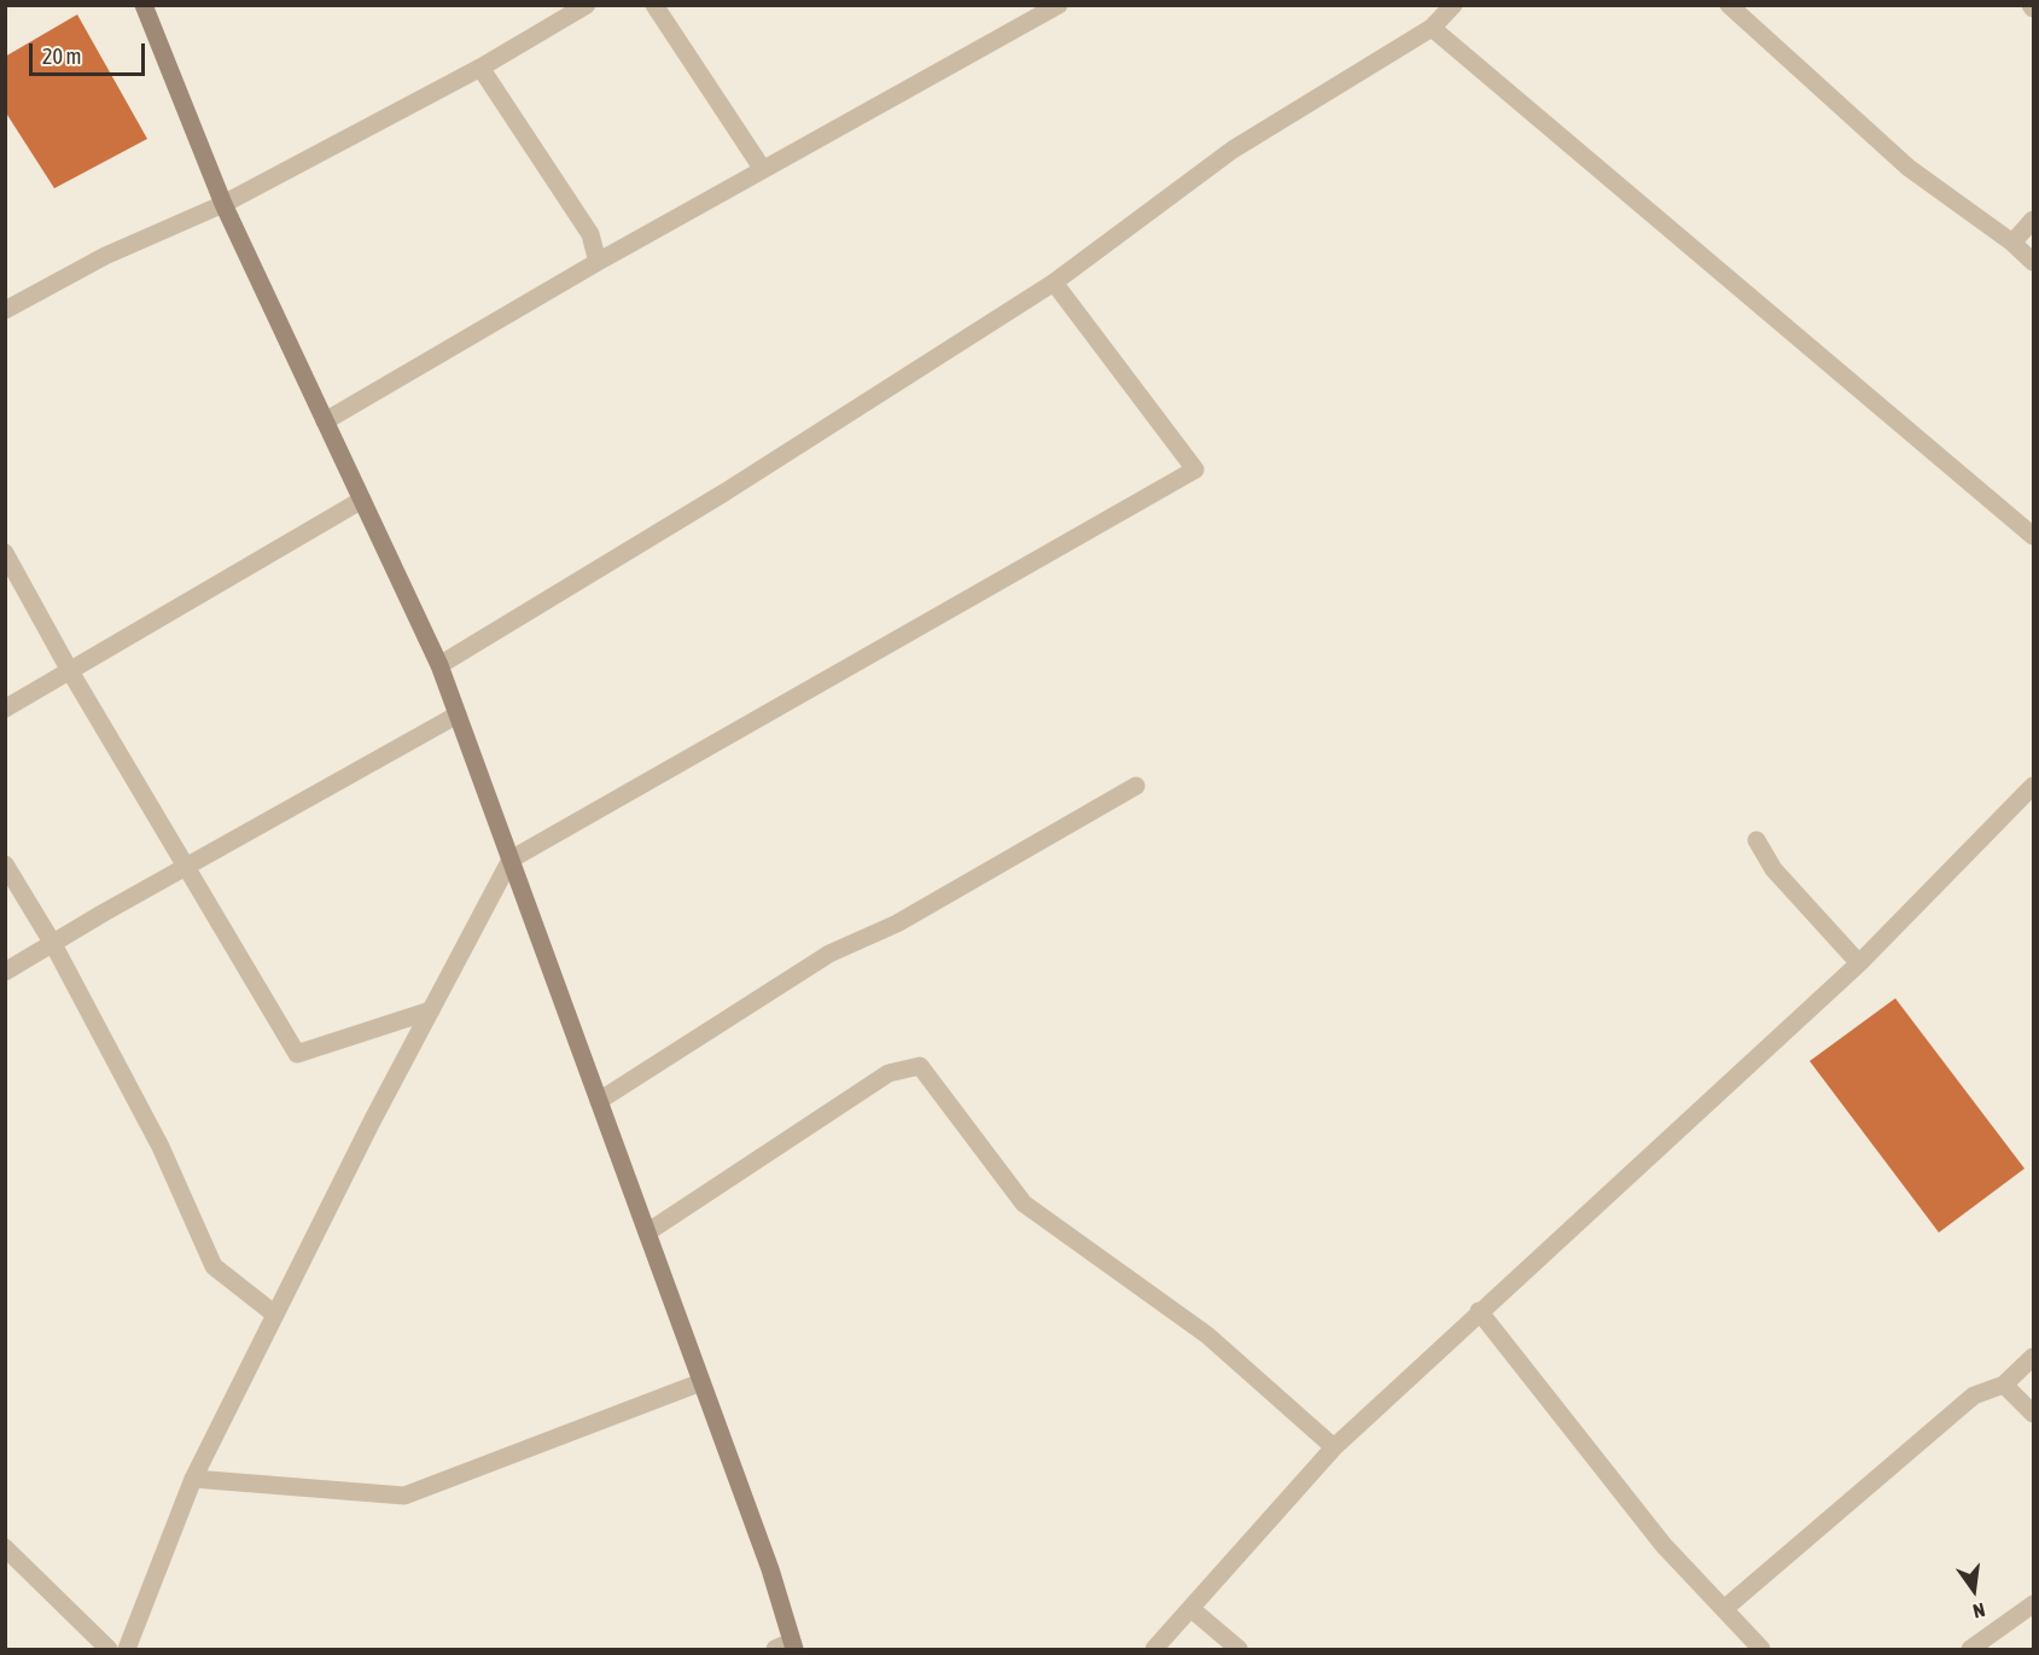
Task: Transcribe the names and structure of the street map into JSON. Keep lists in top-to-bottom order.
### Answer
{
  "scale_bar": "20 m",
  "north": "bottom"
}
